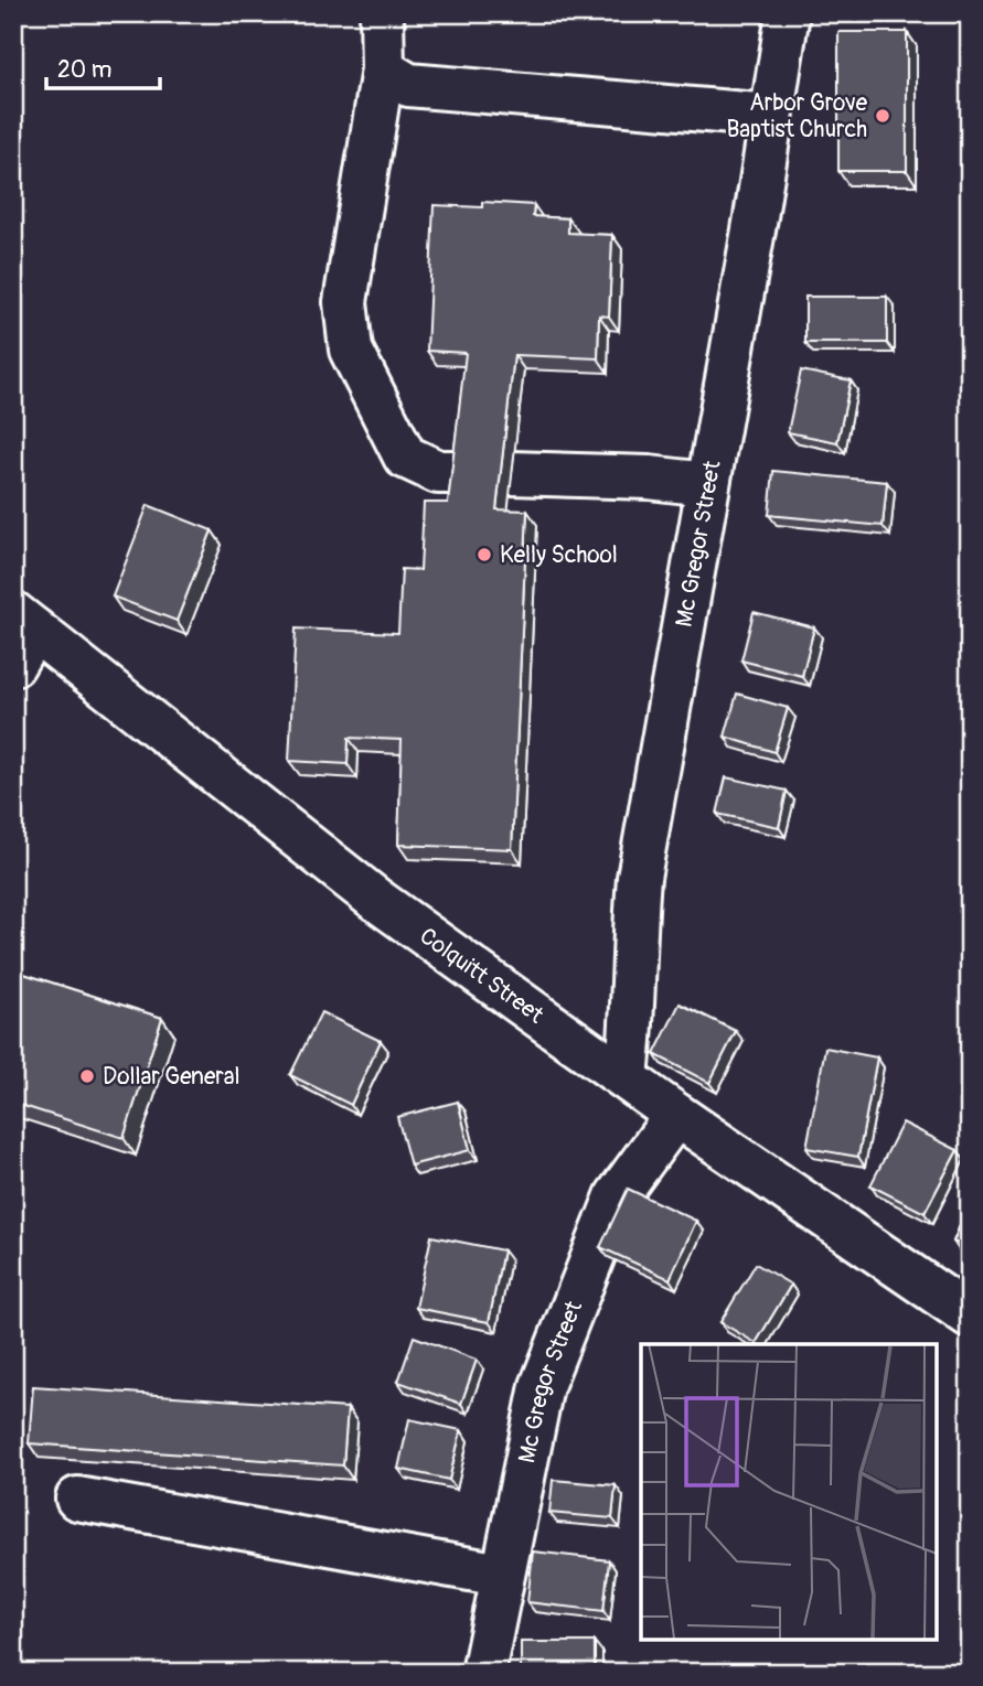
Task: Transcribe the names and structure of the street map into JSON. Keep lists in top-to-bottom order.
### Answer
{
  "streets": {
    "street": ["Mc Gregor Street", "Colquitt Street"]
  },
  "crossings": [
    ["Mc Gregor Street", "Colquitt Street"]
  ],
  "places": ["Arbor Grove Baptist Church", "Kelly School", "Dollar General"],
  "scale_bar": "20 m"
}
